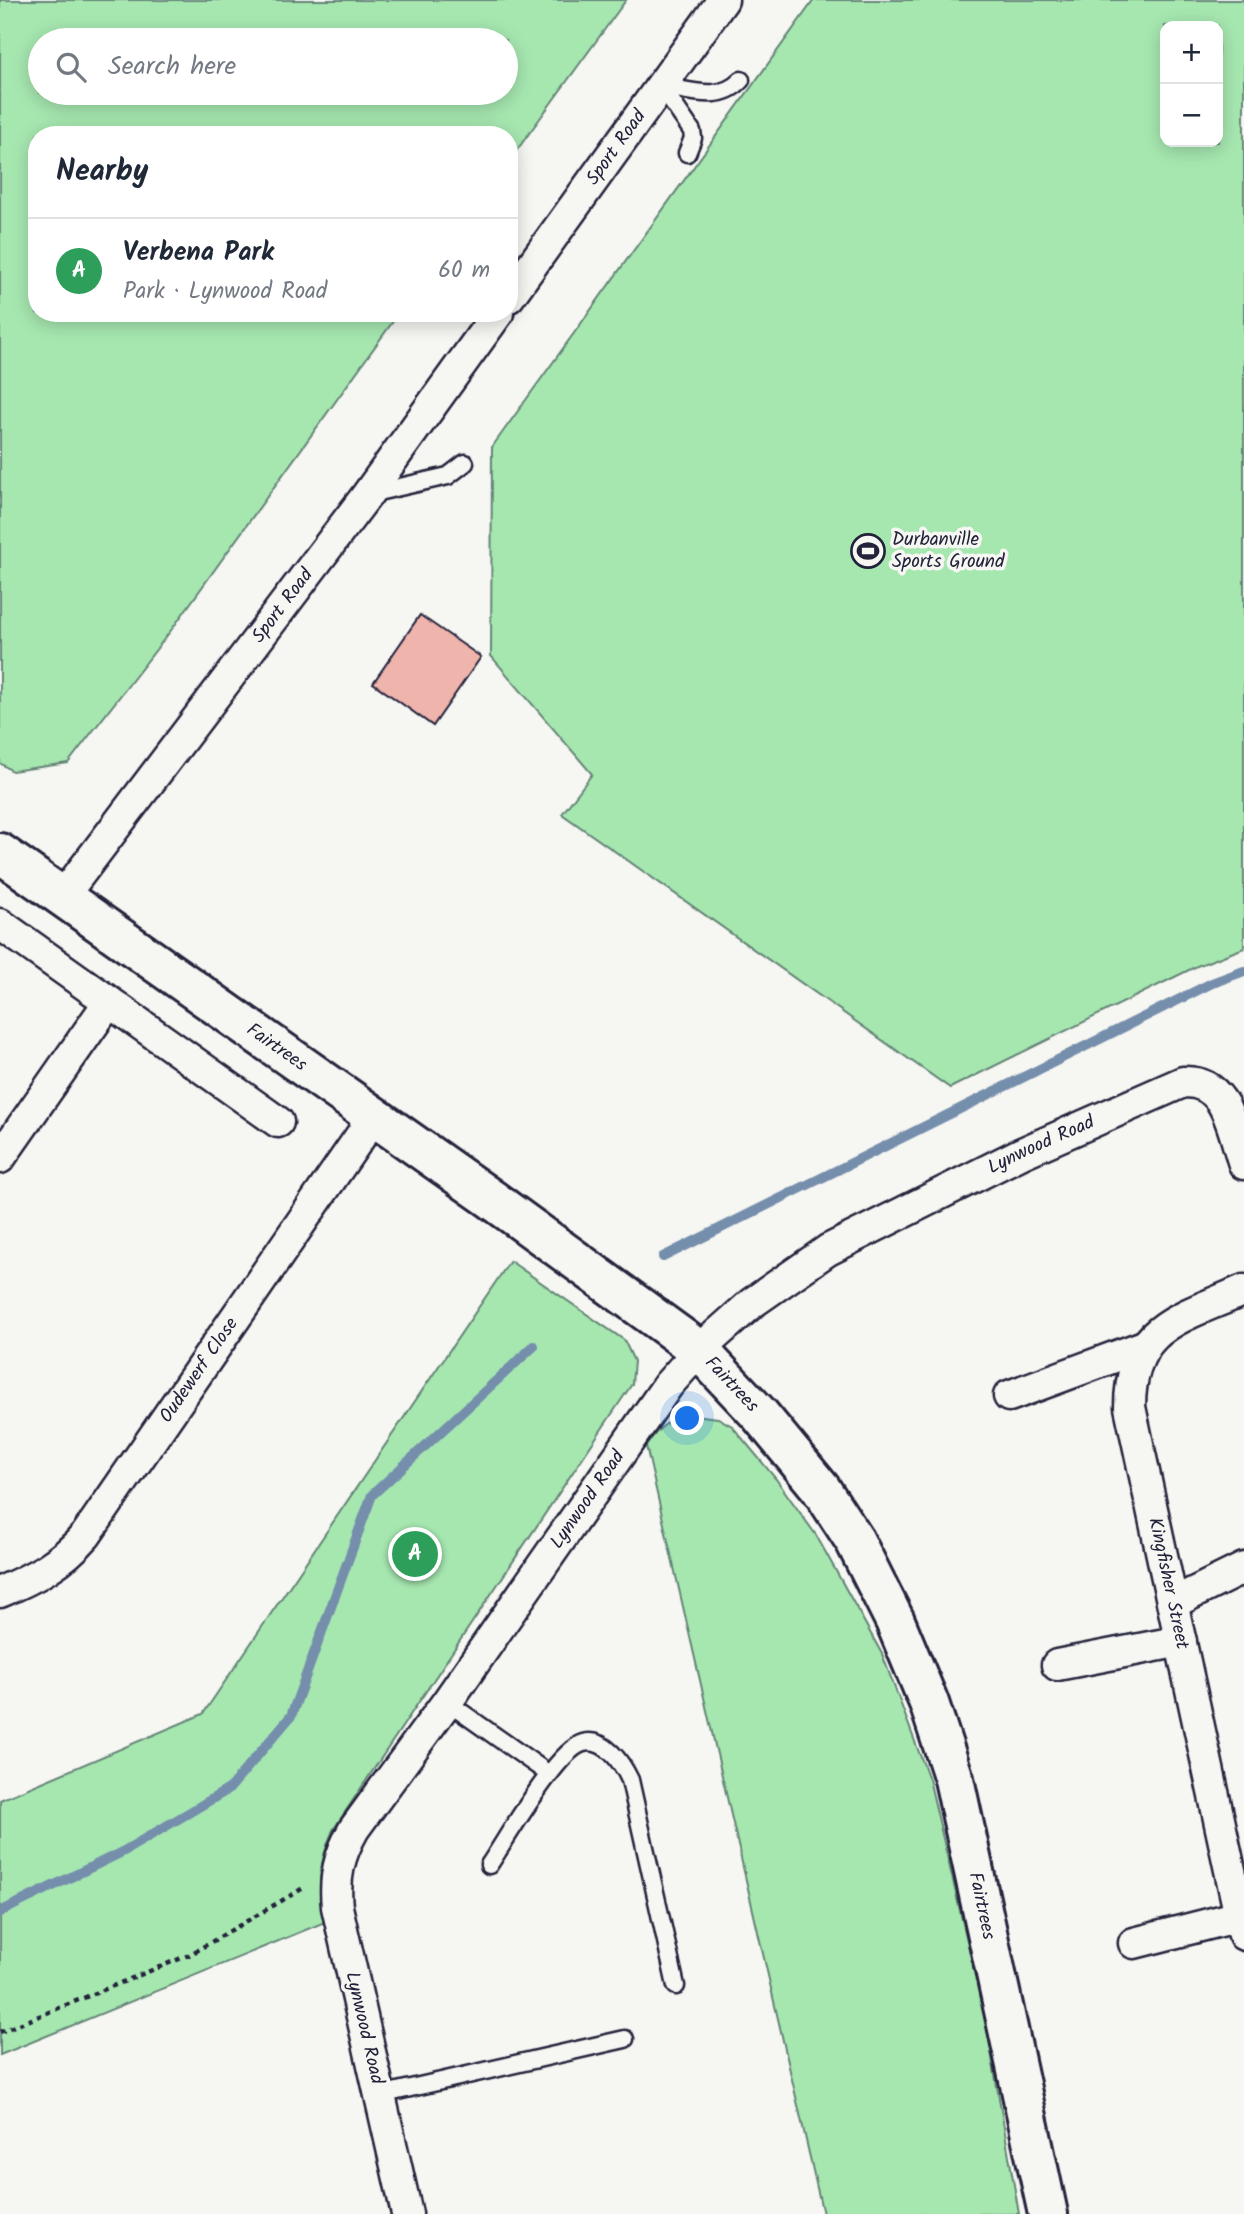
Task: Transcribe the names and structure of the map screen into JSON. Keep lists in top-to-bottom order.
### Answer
{
  "streets": {
    "main road": ["Fairtrees"],
    "street": [
      "Sport Road",
      "Lynwood Road",
      "Oudewerf Close",
      "Kingfisher Street"
    ]
  },
  "crossings": [
    ["Sport Road", "Fairtrees"],
    ["Fairtrees", "Lynwood Road"],
    ["Fairtrees", "Oudewerf Close"]
  ],
  "places": {
    "sports": ["Durbanville Sports Ground"]
  },
  "page": {
    "map_buttons": ["+", "−"],
    "search": "Search here",
    "heading": "Nearby",
    "list": [
      {
        "mark": "A",
        "name": "Verbena Park",
        "note": "Park · Lynwood Road",
        "value": "60 m"
      }
    ],
    "pins": "A"
  }
}
